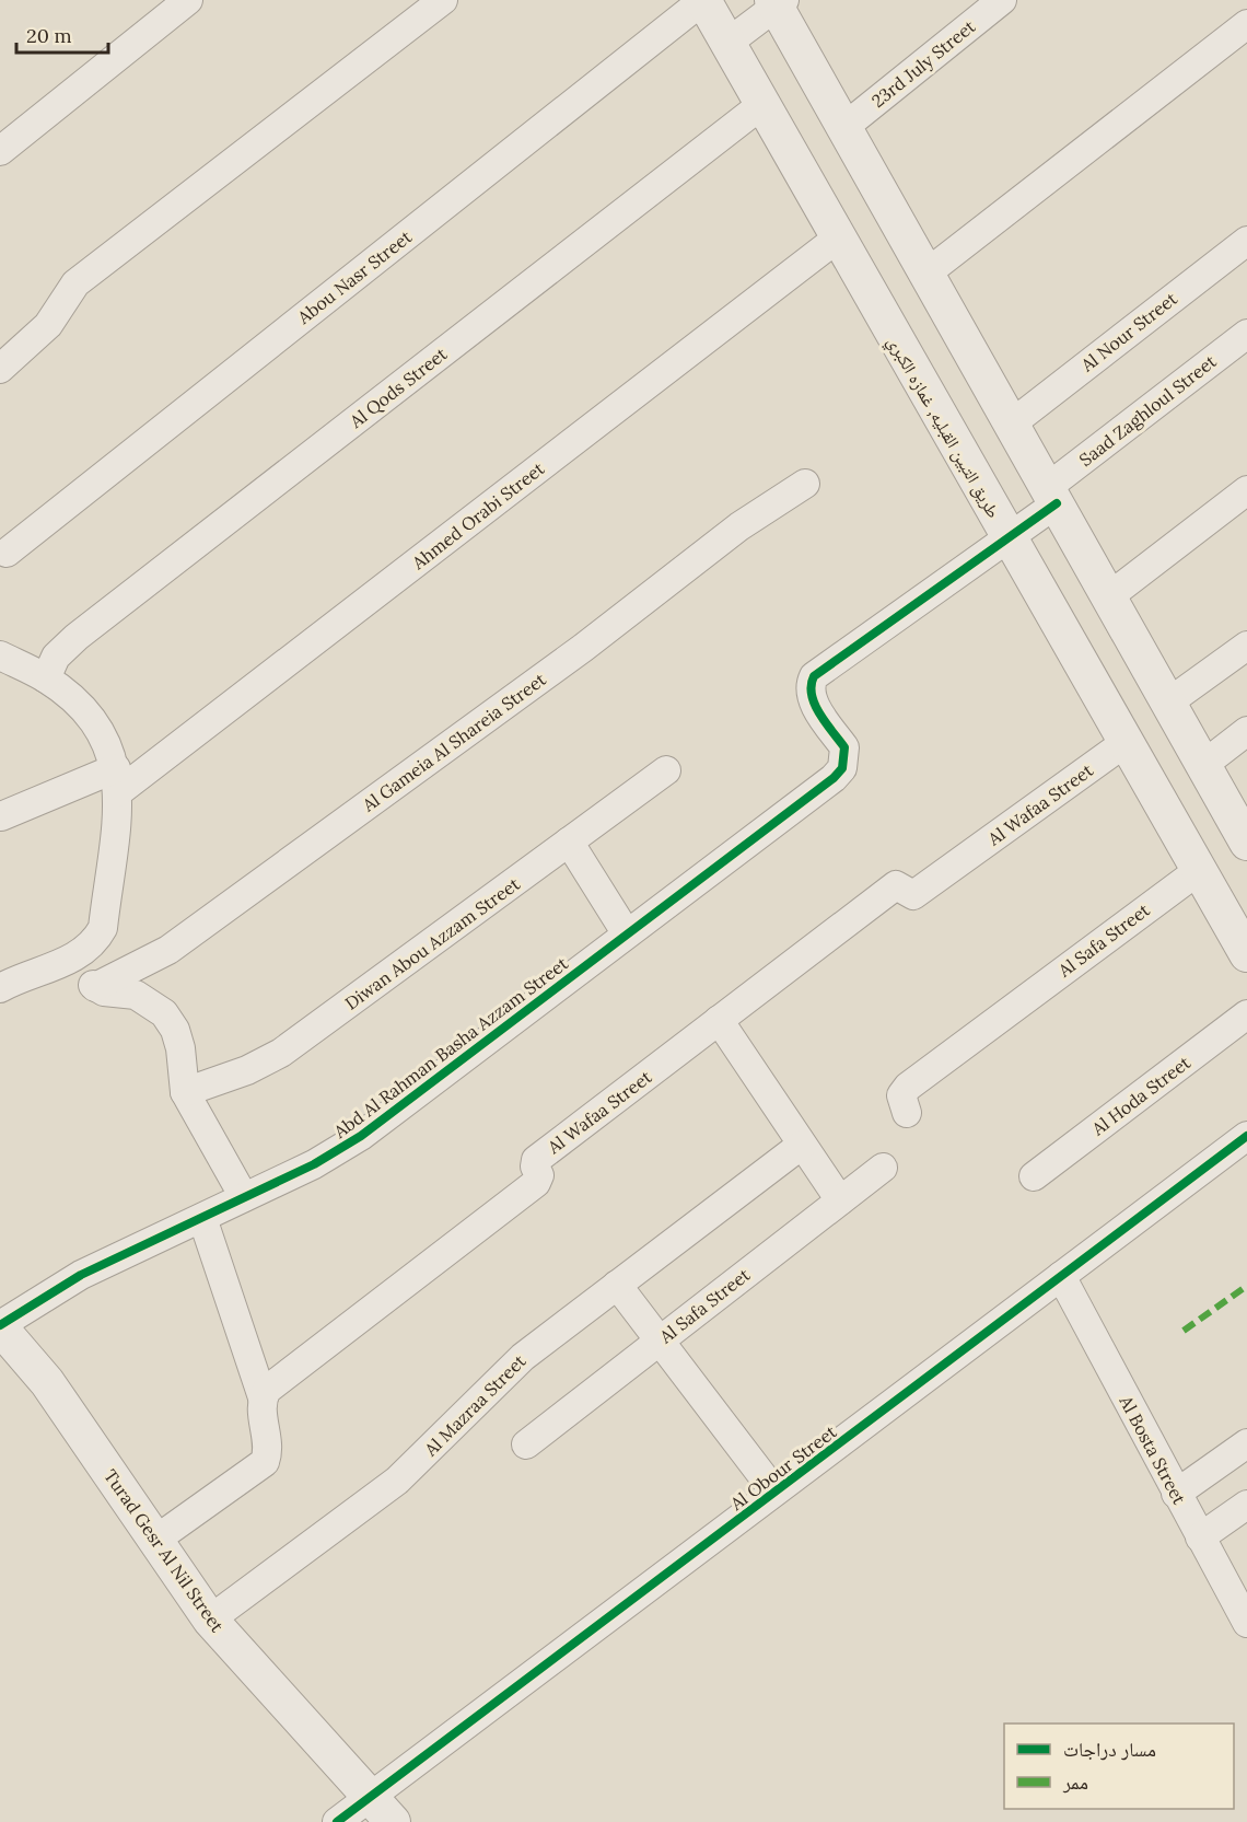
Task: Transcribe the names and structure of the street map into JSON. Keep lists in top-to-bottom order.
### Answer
{
  "streets": {
    "street": [
      "23rd July Street",
      "Abou Nasr Street",
      "Al Nour Street",
      "Al Qods Street",
      "Saad Zaghloul Street",
      "طريق التبين القبليه, غمازه الكبري",
      "Ahmed Orabi Street",
      "Al Gameia Al Shareia Street",
      "Al Wafaa Street",
      "Al Safa Street",
      "Diwan Abou Azzam Street",
      "Abd Al Rahman Basha Azzam Street",
      "Al Hoda Street",
      "Al Mazraa Street",
      "Al Bosta Street",
      "Al Obour Street",
      "Turad Gesr Al Nil Street"
    ]
  },
  "crossings": [
    ["Abou Nasr Street", "طريق التبين القبليه, غمازه الكبري"],
    ["Al Qods Street", "طريق التبين القبليه, غمازه الكبري"],
    ["Saad Zaghloul Street", "طريق التبين القبليه, غمازه الكبري"],
    ["Saad Zaghloul Street", "Abd Al Rahman Basha Azzam Street"],
    ["طريق التبين القبليه, غمازه الكبري", "Ahmed Orabi Street"],
    ["طريق التبين القبليه, غمازه الكبري", "Al Wafaa Street"],
    ["طريق التبين القبليه, غمازه الكبري", "Al Safa Street"],
    ["Abd Al Rahman Basha Azzam Street", "Turad Gesr Al Nil Street"],
    ["Al Mazraa Street", "Turad Gesr Al Nil Street"],
    ["Al Bosta Street", "Al Obour Street"],
    ["Al Obour Street", "Turad Gesr Al Nil Street"]
  ],
  "legend": ["مسار دراجات", "ممر"],
  "scale_bar": "20 m"
}
